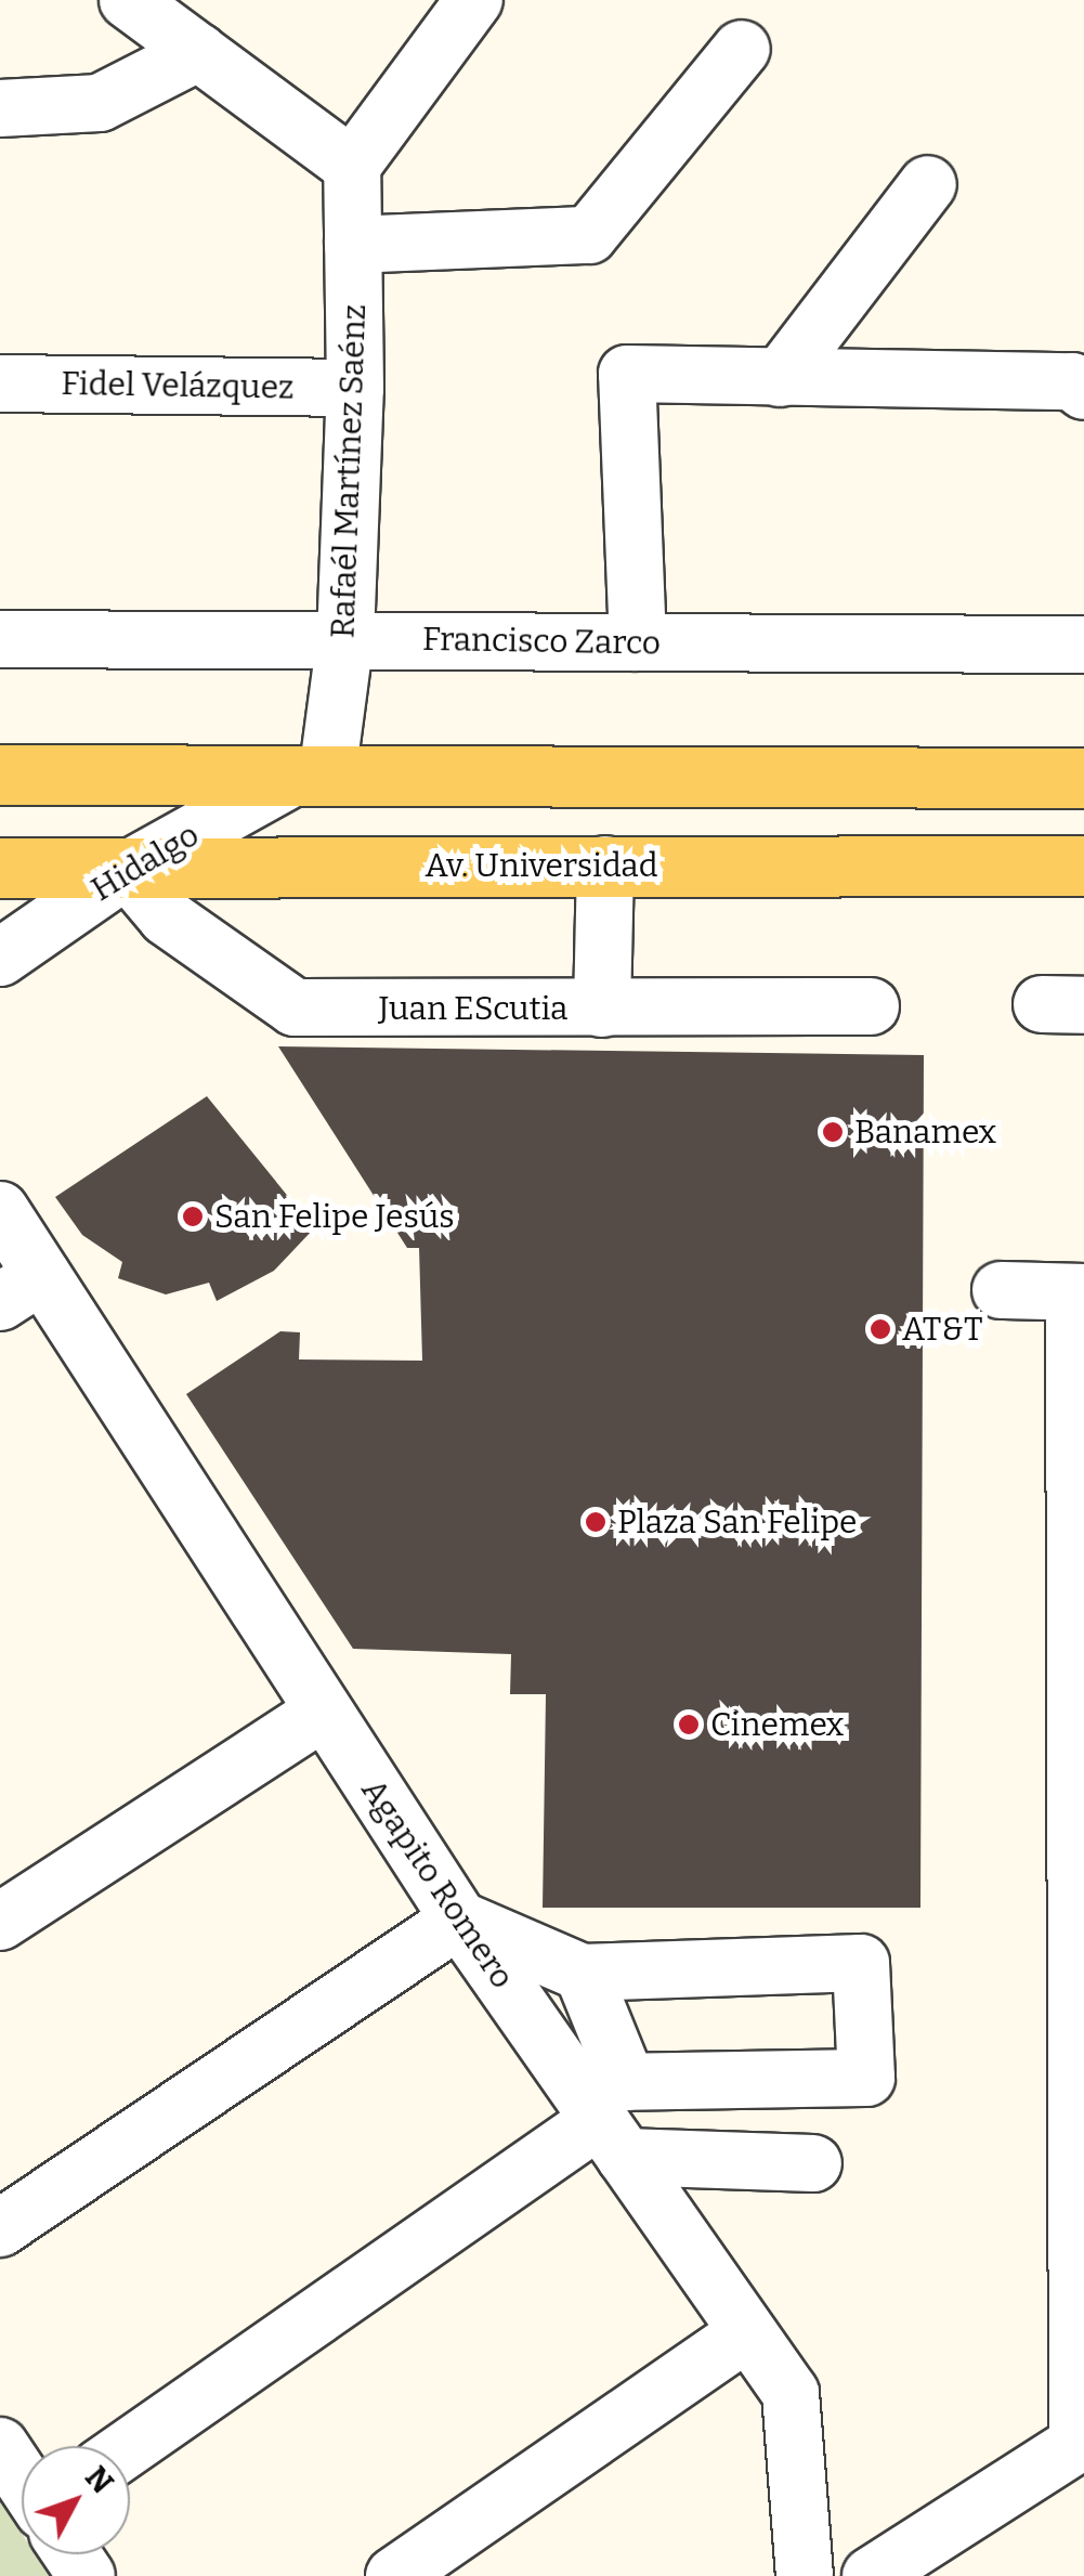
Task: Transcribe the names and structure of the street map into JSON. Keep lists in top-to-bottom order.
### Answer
{
  "streets": {
    "main road": ["Av. Universidad"],
    "street": [
      "Fidel Velázquez",
      "Rafaél Martínez Saénz",
      "Francisco Zarco",
      "Hidalgo",
      "Juan EScutia",
      "Agapito Romero"
    ]
  },
  "crossings": [
    ["Fidel Velázquez", "Rafaél Martínez Saénz"],
    ["Rafaél Martínez Saénz", "Francisco Zarco"],
    ["Rafaél Martínez Saénz", "Hidalgo"],
    ["Hidalgo", "Av. Universidad"],
    ["Hidalgo", "Juan EScutia"],
    ["Av. Universidad", "Juan EScutia"]
  ],
  "places": [
    "Banamex",
    "San Felipe Jesús",
    "AT&T",
    "Plaza San Felipe",
    "Cinemex"
  ],
  "north": "top right"
}
